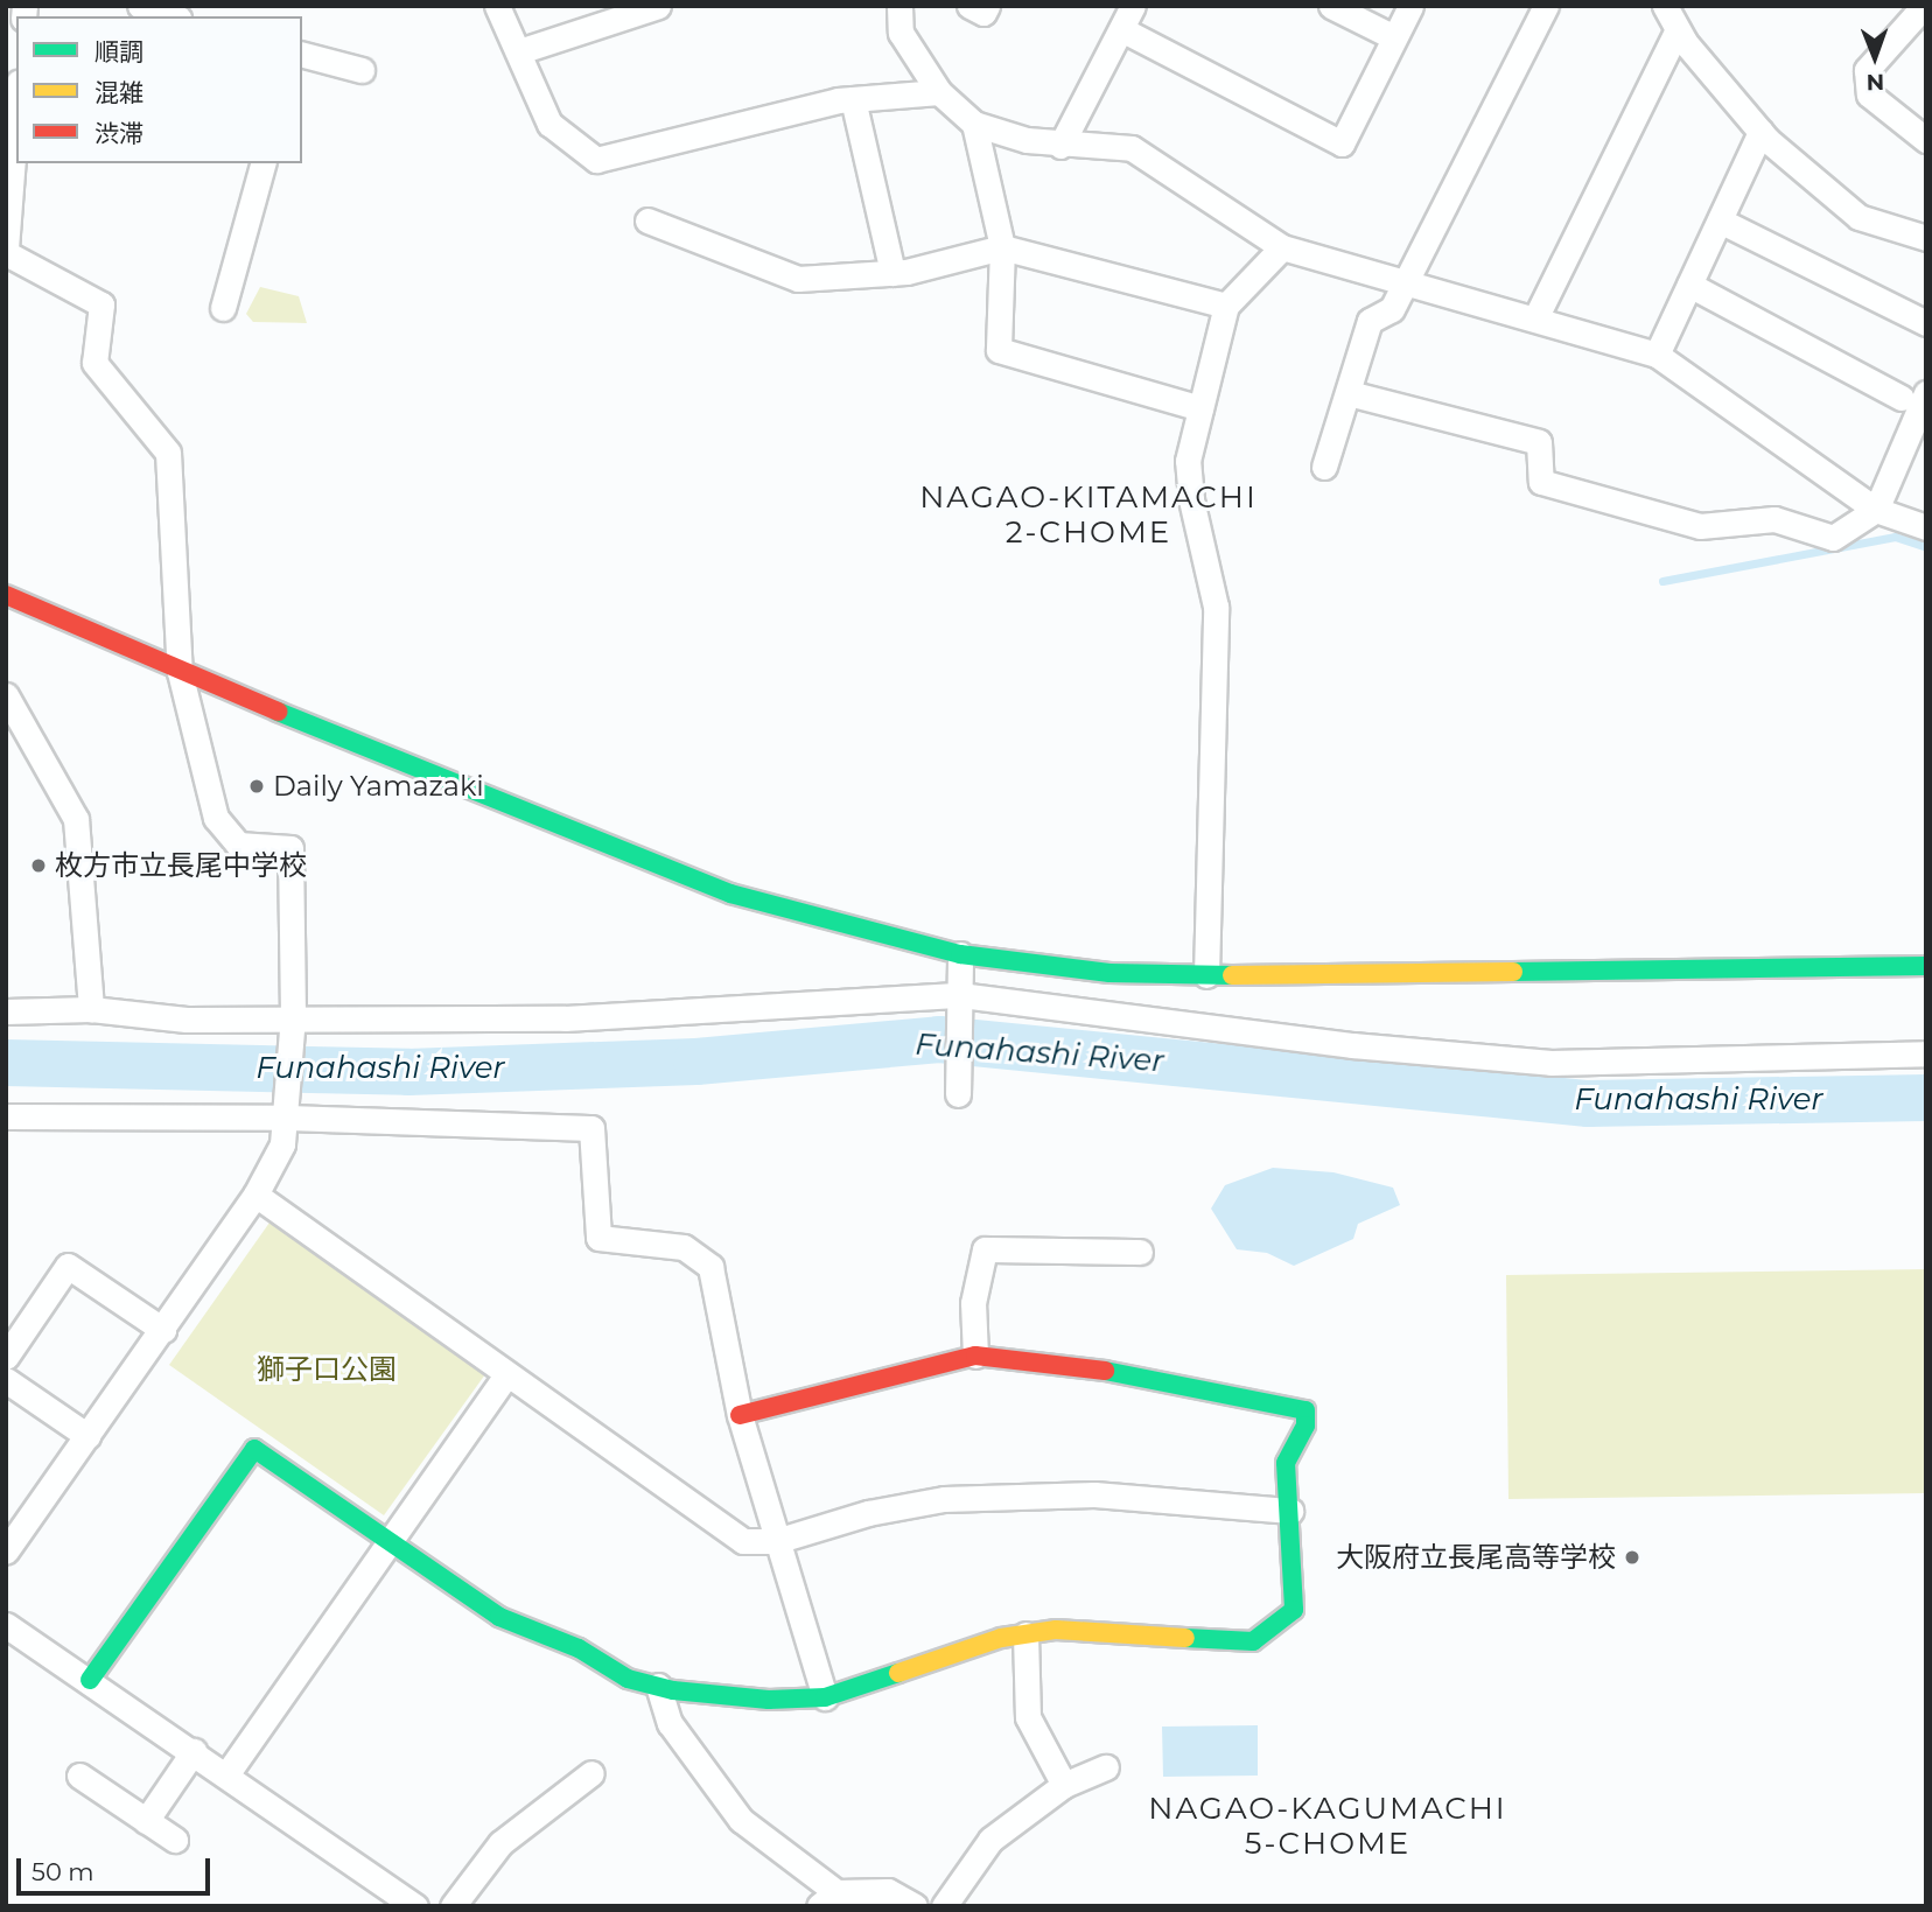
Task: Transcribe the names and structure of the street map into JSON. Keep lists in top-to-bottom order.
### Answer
{
  "districts": ["NAGAO-KITAMACHI 2-CHOME", "NAGAO-KAGUMACHI 5-CHOME"],
  "water": ["Funahashi River"],
  "parks": ["獅子口公園"],
  "places": ["Daily Yamazaki", "枚方市立長尾中学校", "大阪府立長尾高等学校"],
  "legend": ["順調", "混雑", "渋滞"],
  "scale_bar": "50 m",
  "north": "bottom"
}
